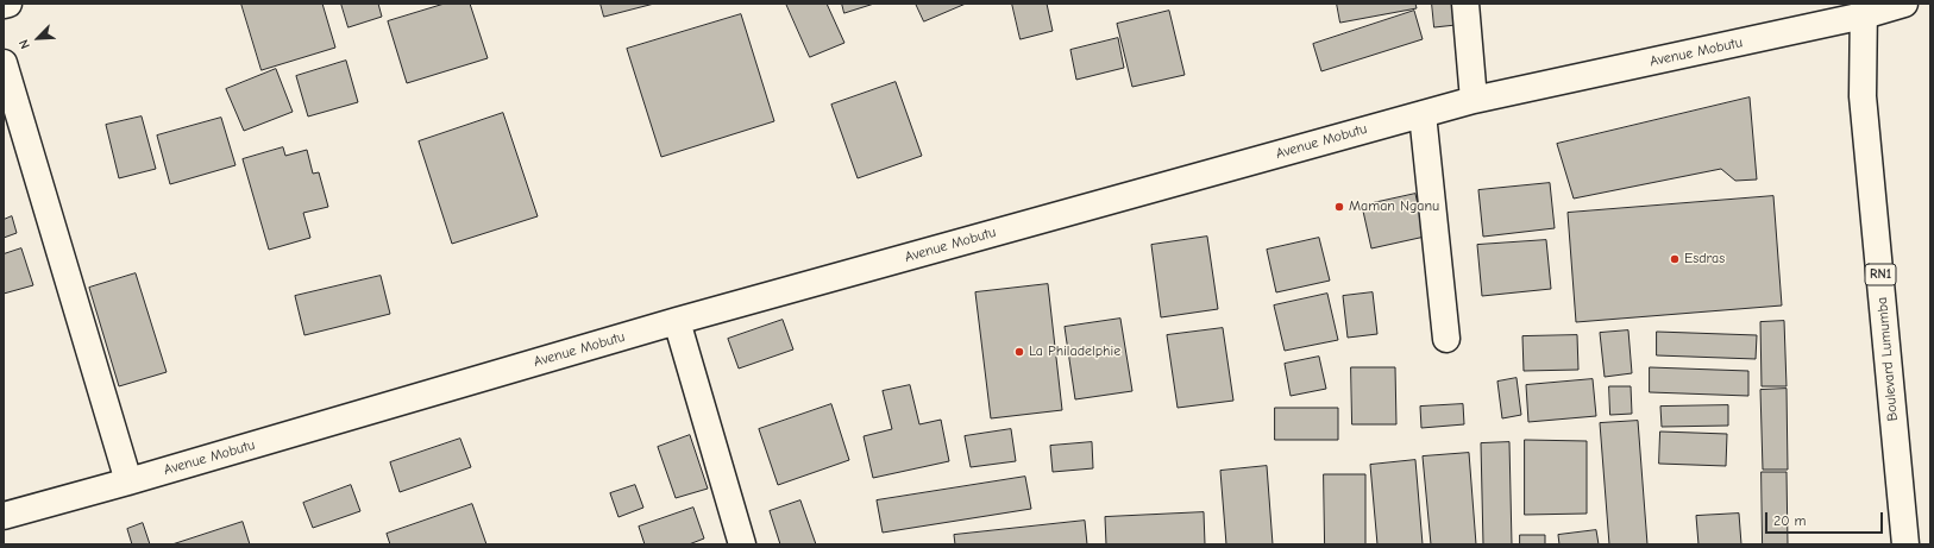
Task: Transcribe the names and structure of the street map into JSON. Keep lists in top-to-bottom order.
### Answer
{
  "streets": {
    "main road": ["Avenue Mobutu", "RN1", "Boulevard Lumumba"]
  },
  "crossings": [
    ["Avenue Mobutu", "Boulevard Lumumba"]
  ],
  "places": ["Maman Nganu", "Esdras", "La Philadelphie"],
  "scale_bar": "20 m",
  "north": "bottom left"
}
